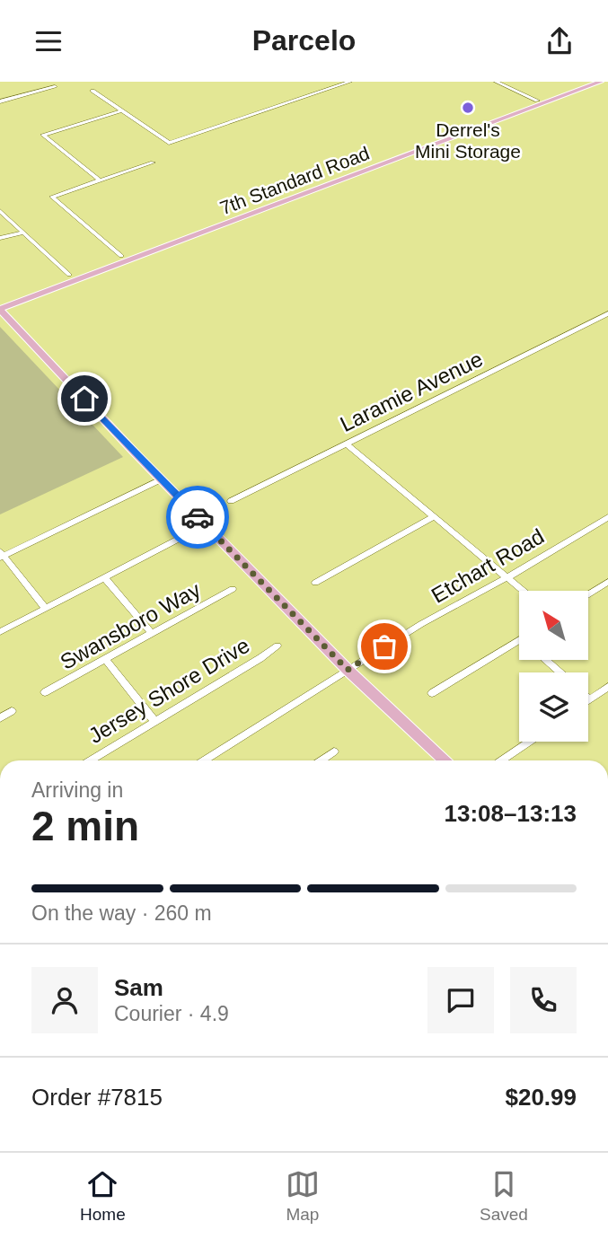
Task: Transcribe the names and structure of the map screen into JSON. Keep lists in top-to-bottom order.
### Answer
{
  "streets": {
    "main road": ["7th Standard Road"],
    "street": [
      "Laramie Avenue",
      "Etchart Road",
      "Swansboro Way",
      "Jersey Shore Drive"
    ]
  },
  "places": ["Derrel's Mini Storage"],
  "north": "top left",
  "page": {
    "header": "Parcelo",
    "heading": ["2 min", "Arriving in", "13:08–13:13"],
    "panel": [
      "Sam",
      "Courier · 4.9",
      "Order #7815",
      "$20.99"
    ],
    "bar": "On the way · 260 m",
    "tabs": ["Home", "Map", "Saved"]
  }
}
